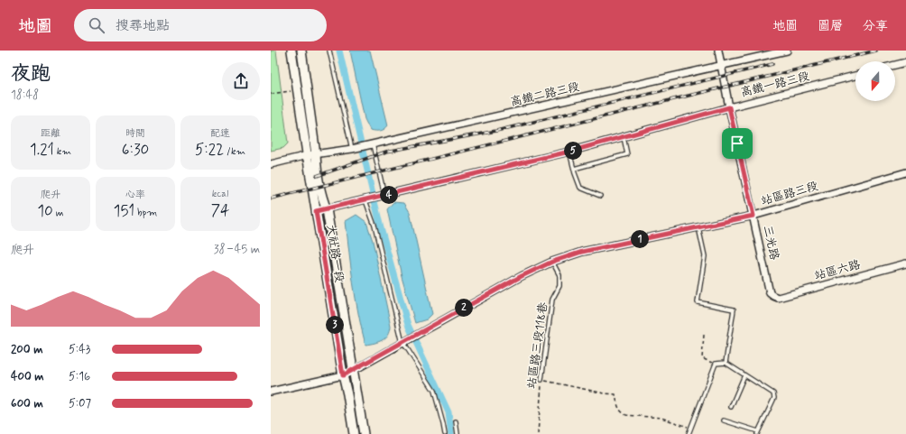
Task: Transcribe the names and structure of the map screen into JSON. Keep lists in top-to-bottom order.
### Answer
{
  "streets": {
    "street": [
      "高鐵一路三段",
      "高鐵二路三段",
      "站區路三段",
      "三光路",
      "大社路一段",
      "站區六路"
    ],
    "lane": ["站區路三段118巷"]
  },
  "crossings": [
    ["高鐵一路三段", "三光路"],
    ["高鐵一路三段", "大社路一段"],
    ["高鐵二路三段", "三光路"],
    ["高鐵二路三段", "大社路一段"],
    ["站區路三段", "三光路"],
    ["站區路三段", "大社路一段"],
    ["站區路三段", "站區路三段118巷"],
    ["三光路", "站區六路"]
  ],
  "north": "bottom",
  "page": {
    "header": "地圖",
    "search": "搜尋地點",
    "nav": ["地圖", "圖層", "分享"],
    "heading": ["夜跑", "18:48"],
    "stats": [
      ["距離", "1.21 km"],
      ["時間", "6:30"],
      ["配速", "5:22 /km"],
      ["爬升", "10 m"],
      ["心率", "151 bpm"],
      ["kcal", "74"]
    ],
    "pins": [
      "5",
      "4",
      "1",
      "2",
      "3"
    ],
    "chart": ["爬升", "38–45 m"],
    "list": [
      {
        "name": "200 m",
        "note": "5:43"
      },
      {
        "name": "400 m",
        "note": "5:16"
      },
      {
        "name": "600 m",
        "note": "5:07"
      }
    ]
  }
}
